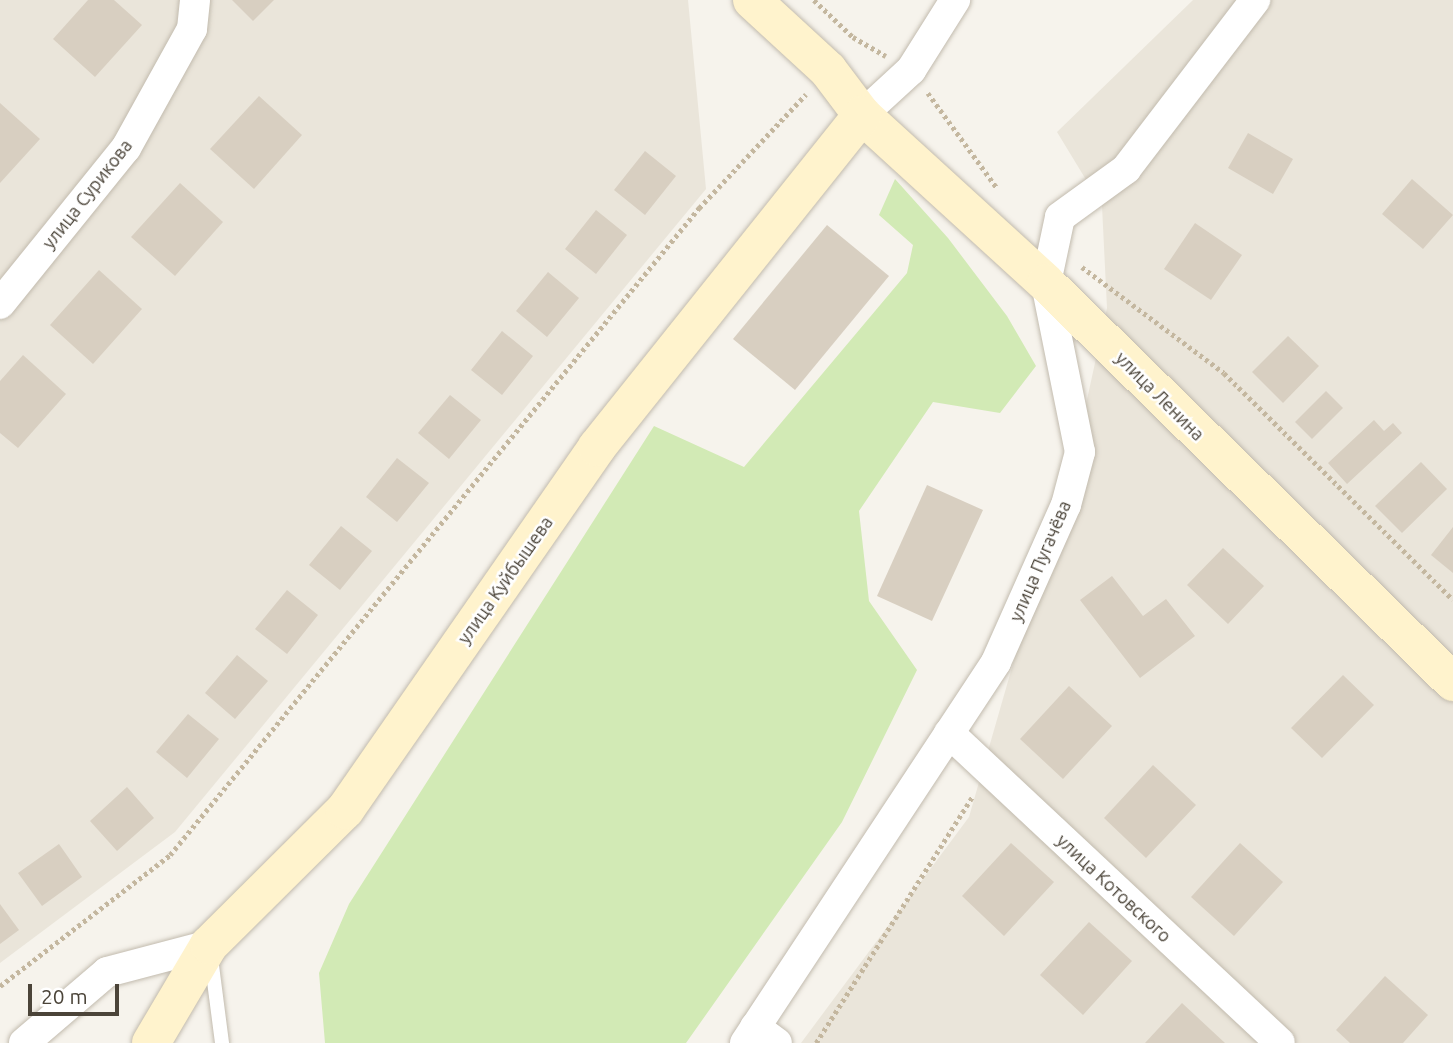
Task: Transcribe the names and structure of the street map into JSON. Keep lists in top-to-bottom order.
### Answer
{
  "streets": {
    "main road": ["улица Ленина", "улица Куйбышева"],
    "street": ["улица Сурикова", "улица Пугачёва", "улица Котовского"]
  },
  "crossings": [
    ["улица Ленина", "улица Пугачёва"],
    ["улица Ленина", "улица Куйбышева"],
    ["улица Пугачёва", "улица Котовского"]
  ],
  "scale_bar": "20 m"
}
